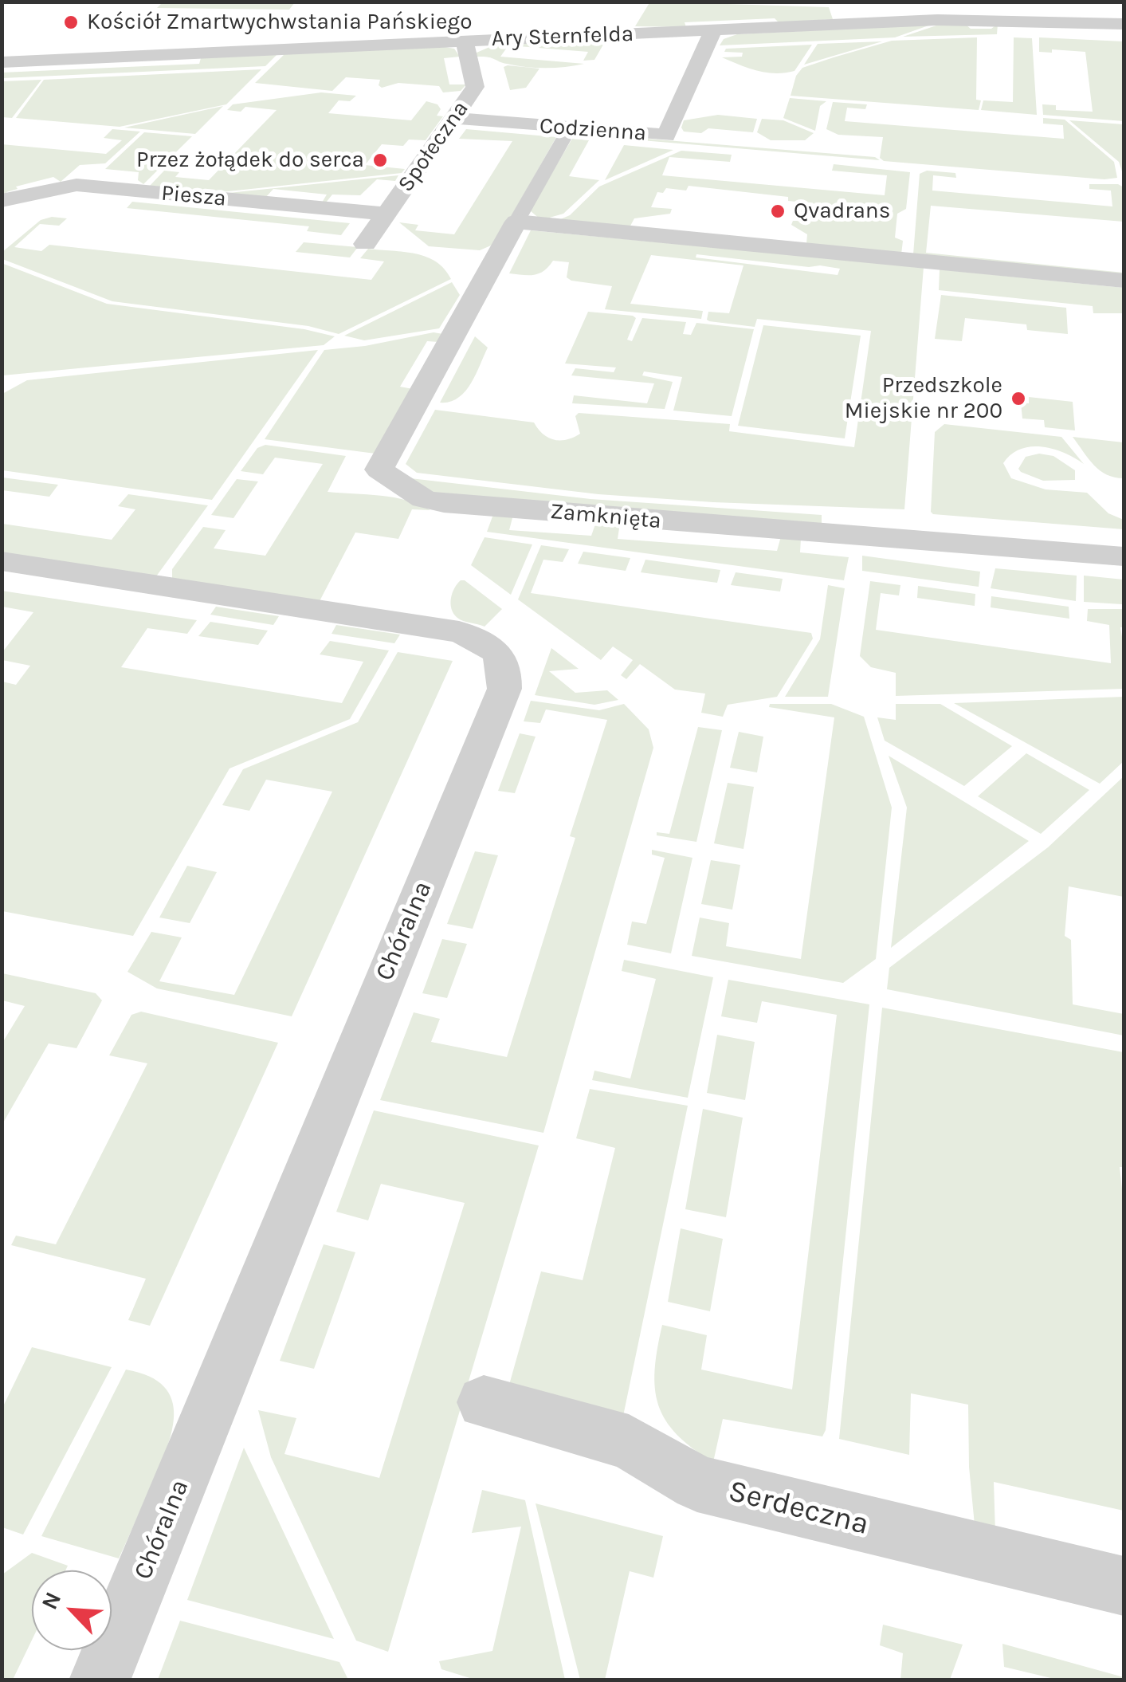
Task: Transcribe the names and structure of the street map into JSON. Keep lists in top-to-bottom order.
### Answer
{
  "streets": {
    "street": [
      "Ary Sternfelda",
      "Codzienna",
      "Społeczna",
      "Piesza",
      "Zamknięta",
      "Chóralna",
      "Serdeczna"
    ]
  },
  "crossings": [
    ["Ary Sternfelda", "Codzienna"],
    ["Ary Sternfelda", "Społeczna"],
    ["Codzienna", "Społeczna"],
    ["Społeczna", "Piesza"]
  ],
  "places": [
    "Kościół Zmartwychwstania Pańskiego",
    "Przez żołądek do serca",
    "Qvadrans",
    "Przedszkole Miejskie nr 200"
  ],
  "north": "top left"
}
